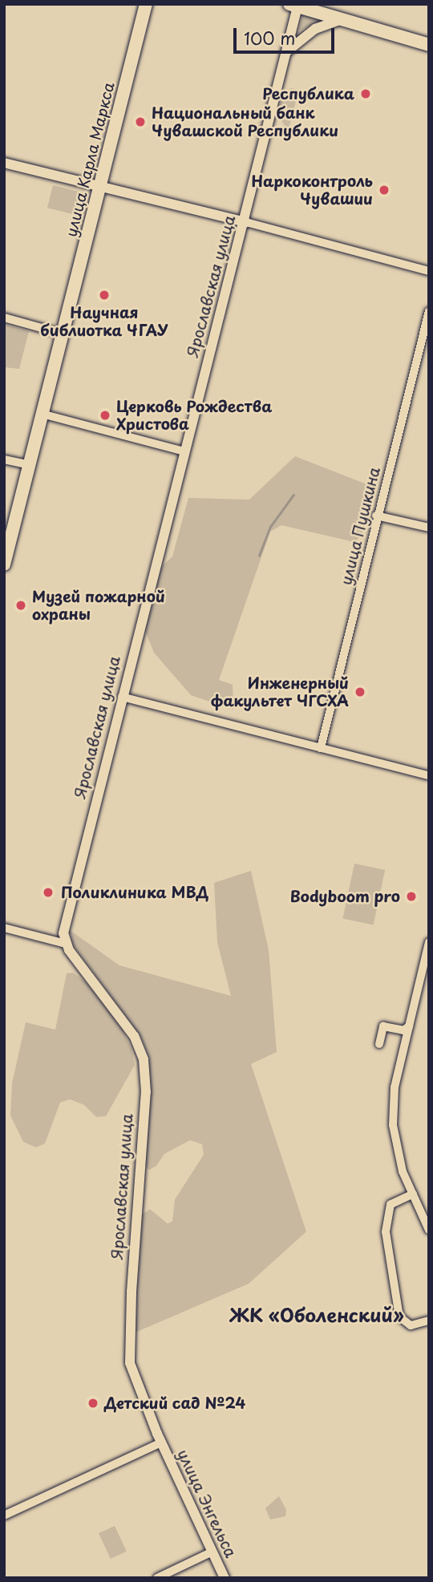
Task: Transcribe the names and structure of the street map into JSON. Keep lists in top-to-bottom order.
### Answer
{
  "streets": {
    "main road": ["улица Карла Маркса"],
    "street": ["Ярославская улица", "улица Пушкина", "улица Энгельса"]
  },
  "crossings": [
    ["Ярославская улица", "улица Энгельса"]
  ],
  "districts": ["ЖК «Оболенский»"],
  "places": [
    "Республика",
    "Национальный банк Чувашской Республики",
    "Наркоконтроль Чувашии",
    "Научная библиотка ЧГАУ",
    "Церковь Рождества Христова",
    "Музей пожарной охраны",
    "Инженерный факультет ЧГСХА",
    "Поликлиника МВД",
    "Bodyboom pro",
    "Детский сад №24"
  ],
  "scale_bar": "100 m"
}
